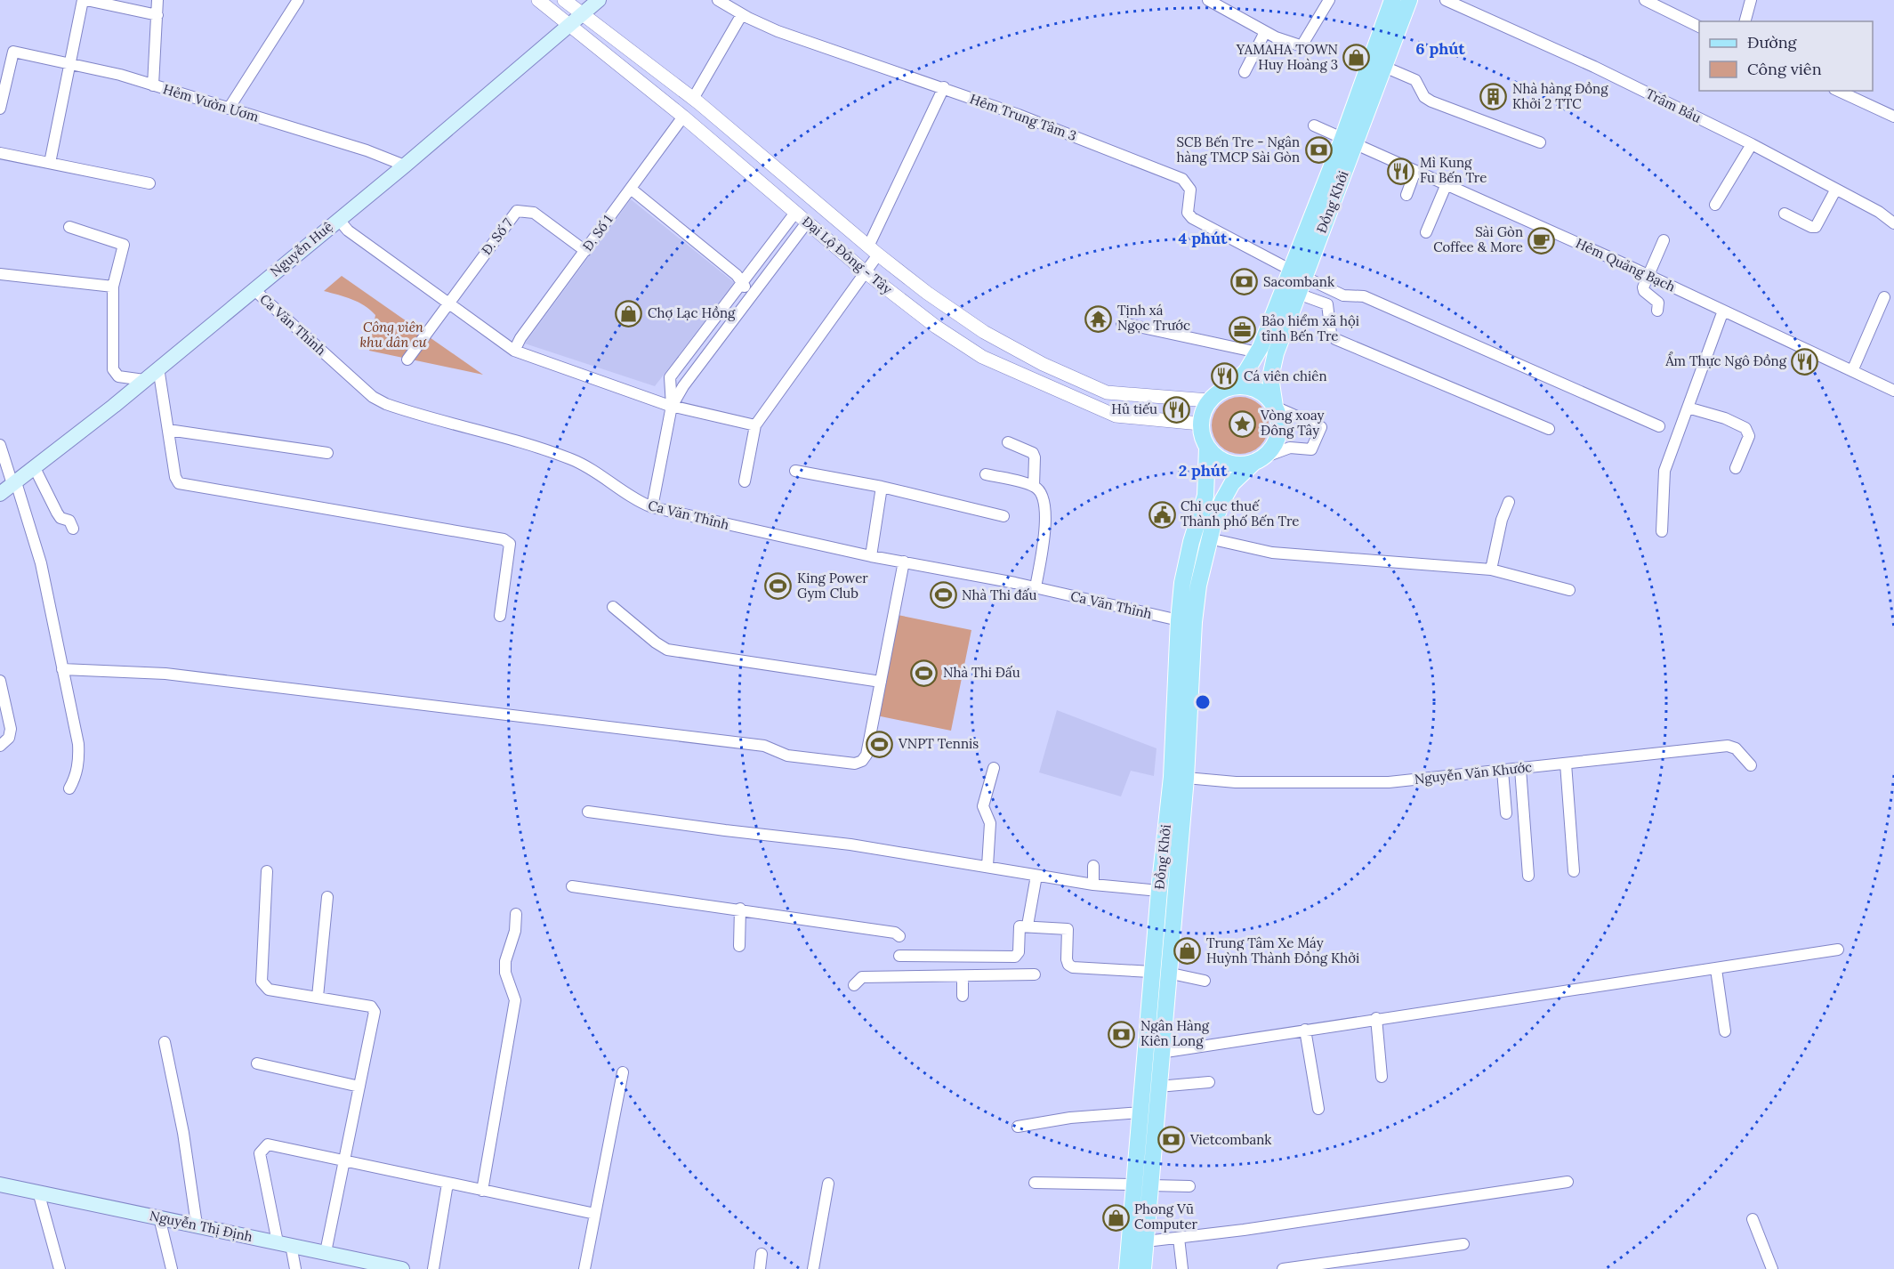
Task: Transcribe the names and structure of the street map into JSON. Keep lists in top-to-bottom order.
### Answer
{
  "streets": {
    "main road": ["Đồng Khởi", "Nguyễn Huệ", "Nguyễn Thị Định"],
    "street": [
      "Hẻm Vườn Ươm",
      "Trâm Bầu",
      "Hẻm Trung Tâm 3",
      "Đ. Số 1",
      "Đ. Số 7",
      "Đại Lộ Đông - Tây",
      "Hẻm Quảng Bạch",
      "Ca Văn Thỉnh",
      "Nguyễn Văn Khước"
    ]
  },
  "crossings": [
    ["Hẻm Vườn Ươm", "Nguyễn Huệ"],
    ["Hẻm Trung Tâm 3", "Đồng Khởi"],
    ["Đồng Khởi", "Đại Lộ Đông - Tây"],
    ["Đồng Khởi", "Hẻm Quảng Bạch"],
    ["Đồng Khởi", "Ca Văn Thỉnh"],
    ["Đồng Khởi", "Nguyễn Văn Khước"],
    ["Đ. Số 1", "Đ. Số 7"],
    ["Đ. Số 1", "Đại Lộ Đông - Tây"],
    ["Nguyễn Huệ", "Đại Lộ Đông - Tây"],
    ["Nguyễn Huệ", "Ca Văn Thỉnh"]
  ],
  "parks": ["Công viên khu dân cư"],
  "places": {
    "shop": [
      "YAMAHA TOWN Huy Hoàng 3",
      "Chợ Lạc Hồng",
      "Trung Tâm Xe Máy Huỳnh Thành Đồng Khởi",
      "Phong Vũ Computer"
    ],
    "building": ["Nhà hàng Đồng Khởi 2 TTC"],
    "bank": [
      "SCB Bến Tre - Ngân hàng TMCP Sài Gòn",
      "Sacombank",
      "Ngân Hàng Kiên Long",
      "Vietcombank"
    ],
    "restaurant": [
      "Mì Kung Fu Bến Tre",
      "Ẩm Thực Ngô Đồng",
      "Cá viên chiên",
      "Hủ tiếu"
    ],
    "cafe": ["Sài Gòn Coffee & More"],
    "temple": ["Tịnh xá Ngọc Trước"],
    "office": ["Bảo hiểm xã hội tỉnh Bến Tre"],
    "place": ["Vòng xoay Đông Tây"],
    "public building": ["Chi cục thuế Thành phố Bến Tre"],
    "sports": [
      "King Power Gym Club",
      "Nhà Thi đấu",
      "Nhà Thi Đấu",
      "VNPT Tennis"
    ]
  },
  "legend": ["Đường", "Công viên"],
  "rings": ["6 phút", "4 phút", "2 phút"]
}
